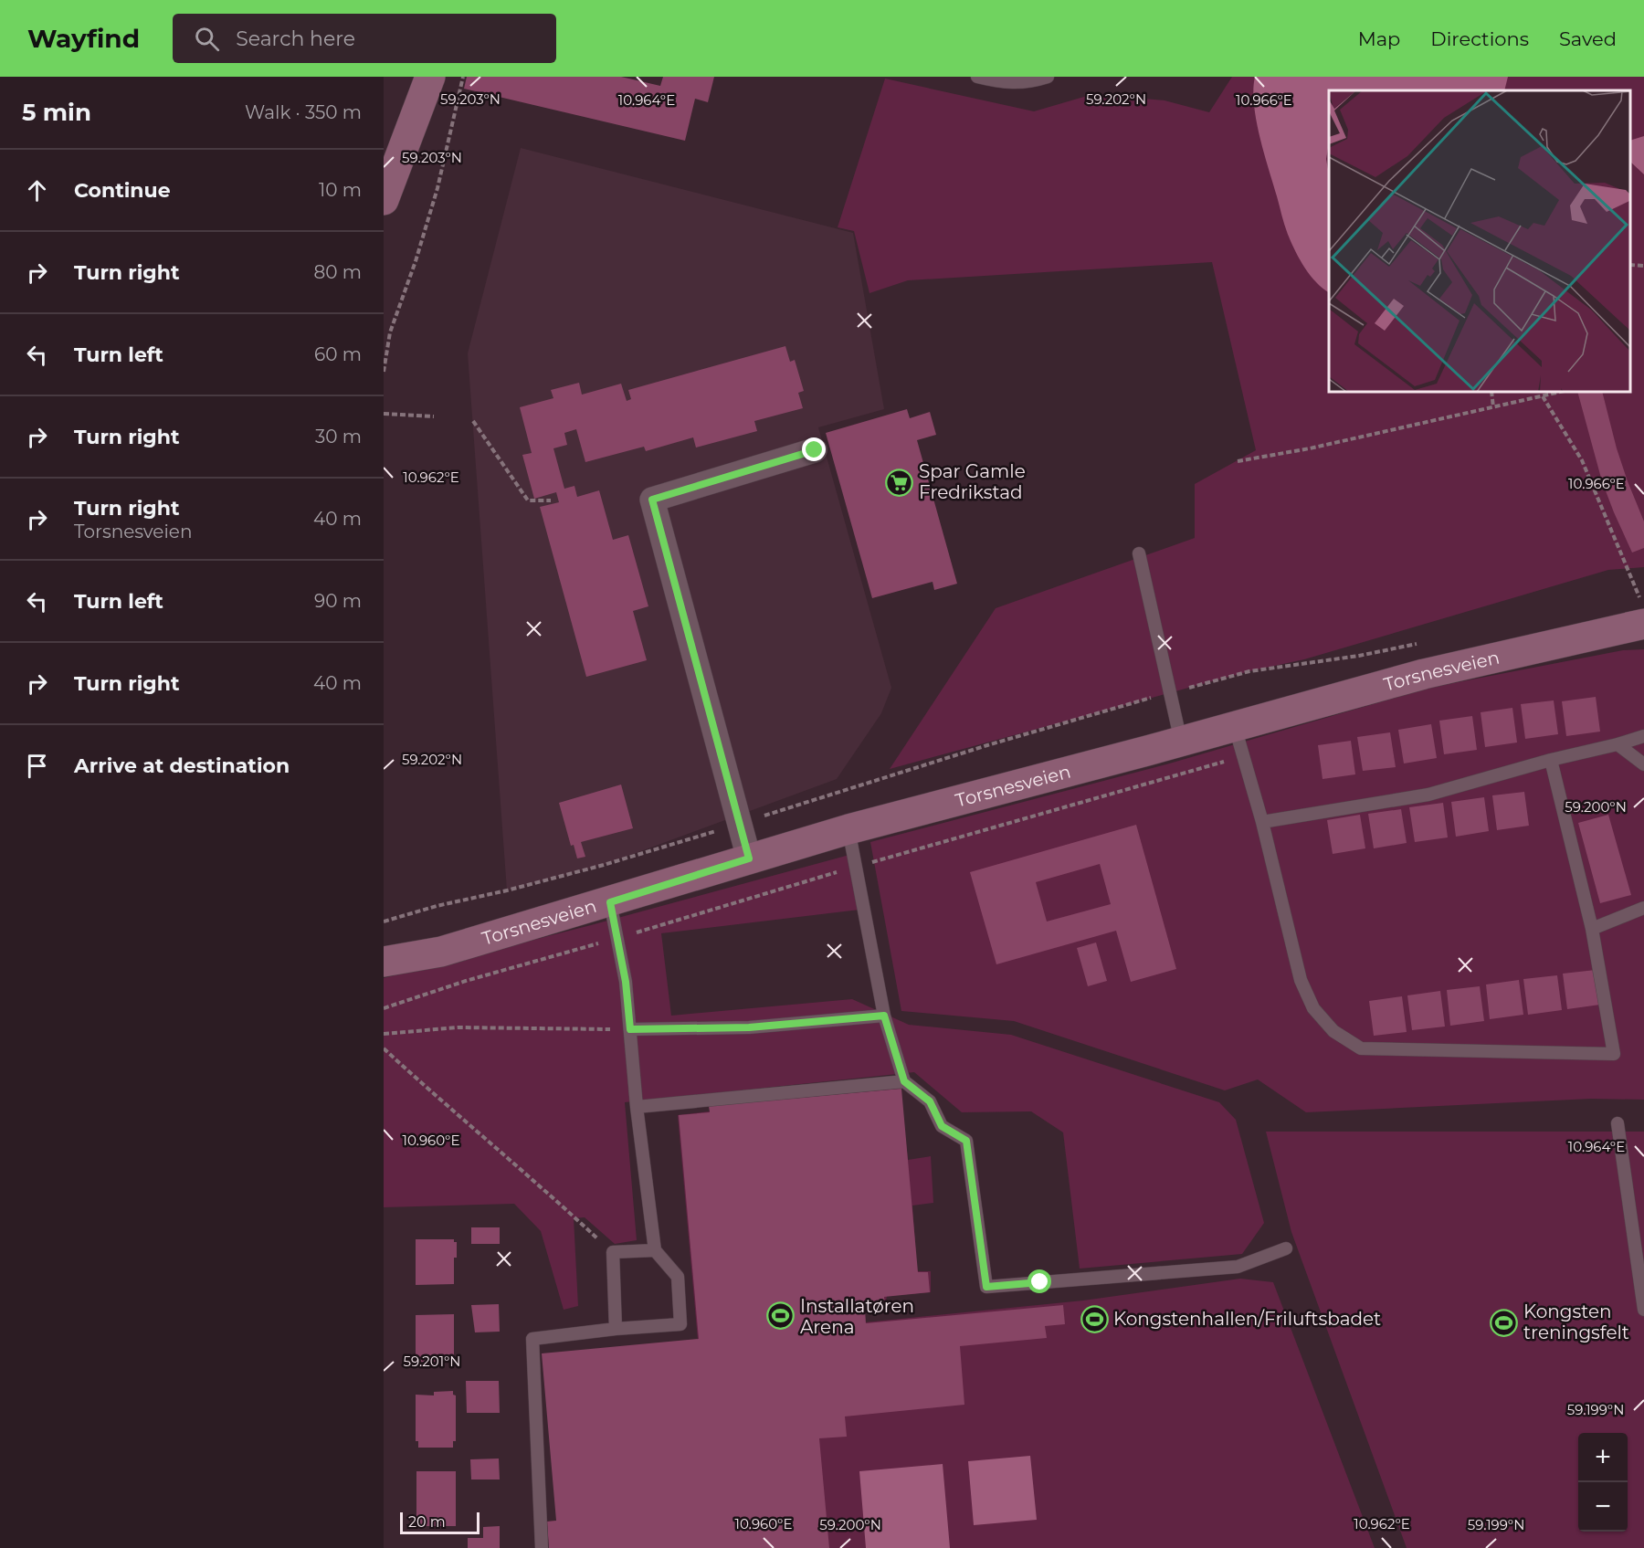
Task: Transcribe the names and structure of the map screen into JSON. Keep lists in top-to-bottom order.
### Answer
{
  "streets": {
    "street": ["Torsnesveien"]
  },
  "places": {
    "supermarket": ["Spar Gamle Fredrikstad"],
    "sports": ["Installatøren Arena", "Kongstenhallen/Friluftsbadet", "Kongsten treningsfelt"]
  },
  "scale_bar": "20 m",
  "page": {
    "header": "Wayfind",
    "search": "Search here",
    "nav": ["Map", "Directions", "Saved"],
    "heading": ["5 min", "Walk · 350 m"],
    "list": [
      ["Continue", "10 m"],
      ["Turn right", "80 m"],
      ["Turn left", "60 m"],
      ["Turn right", "30 m"],
      ["Turn right", "Torsnesveien", "40 m"],
      ["Turn left", "90 m"],
      ["Turn right", "40 m"],
      "Arrive at destination"
    ],
    "map_buttons": ["+", "−"],
    "scale": "20 m"
  },
  "coordinates": [
    "59.203°N",
    "59.202°N",
    "10.964°E",
    "10.966°E",
    "10.962°E",
    "59.200°N",
    "10.960°E",
    "59.201°N",
    "59.199°N"
  ]
}
